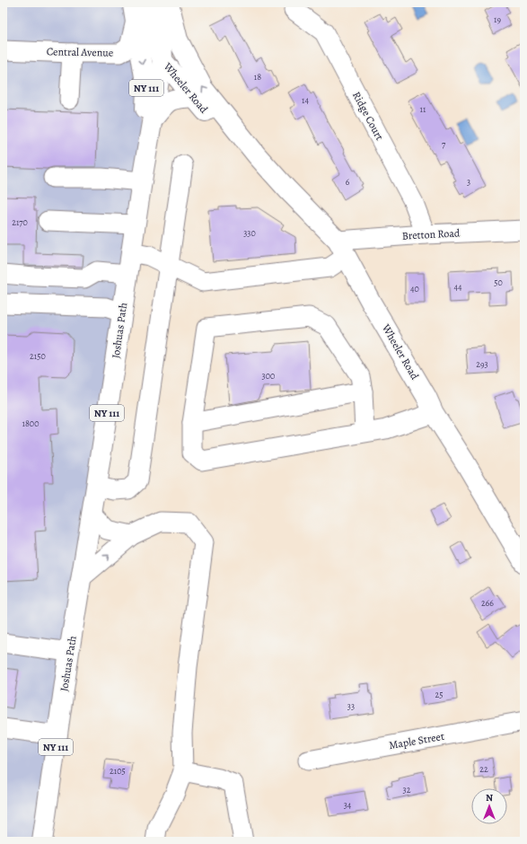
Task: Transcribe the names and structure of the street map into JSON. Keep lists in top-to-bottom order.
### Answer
{
  "streets": {
    "main road": ["NY 111", "Wheeler Road", "Joshuas Path"],
    "street": [
      "Central Avenue",
      "Ridge Court",
      "Bretton Road",
      "Maple Street"
    ]
  },
  "crossings": [
    ["Central Avenue", "Wheeler Road"],
    ["Central Avenue", "Joshuas Path"],
    ["Wheeler Road", "Bretton Road"],
    ["Wheeler Road", "Joshuas Path"],
    ["Ridge Court", "Bretton Road"]
  ],
  "house_numbers": [
    "19",
    "18",
    "14",
    "11",
    "7",
    "6",
    "3",
    "2170",
    "330",
    "50",
    "44",
    "40",
    "2150",
    "293",
    "300",
    "1800",
    "266",
    "25",
    "33",
    "22",
    "2105",
    "32",
    "34"
  ],
  "north": "top"
}
